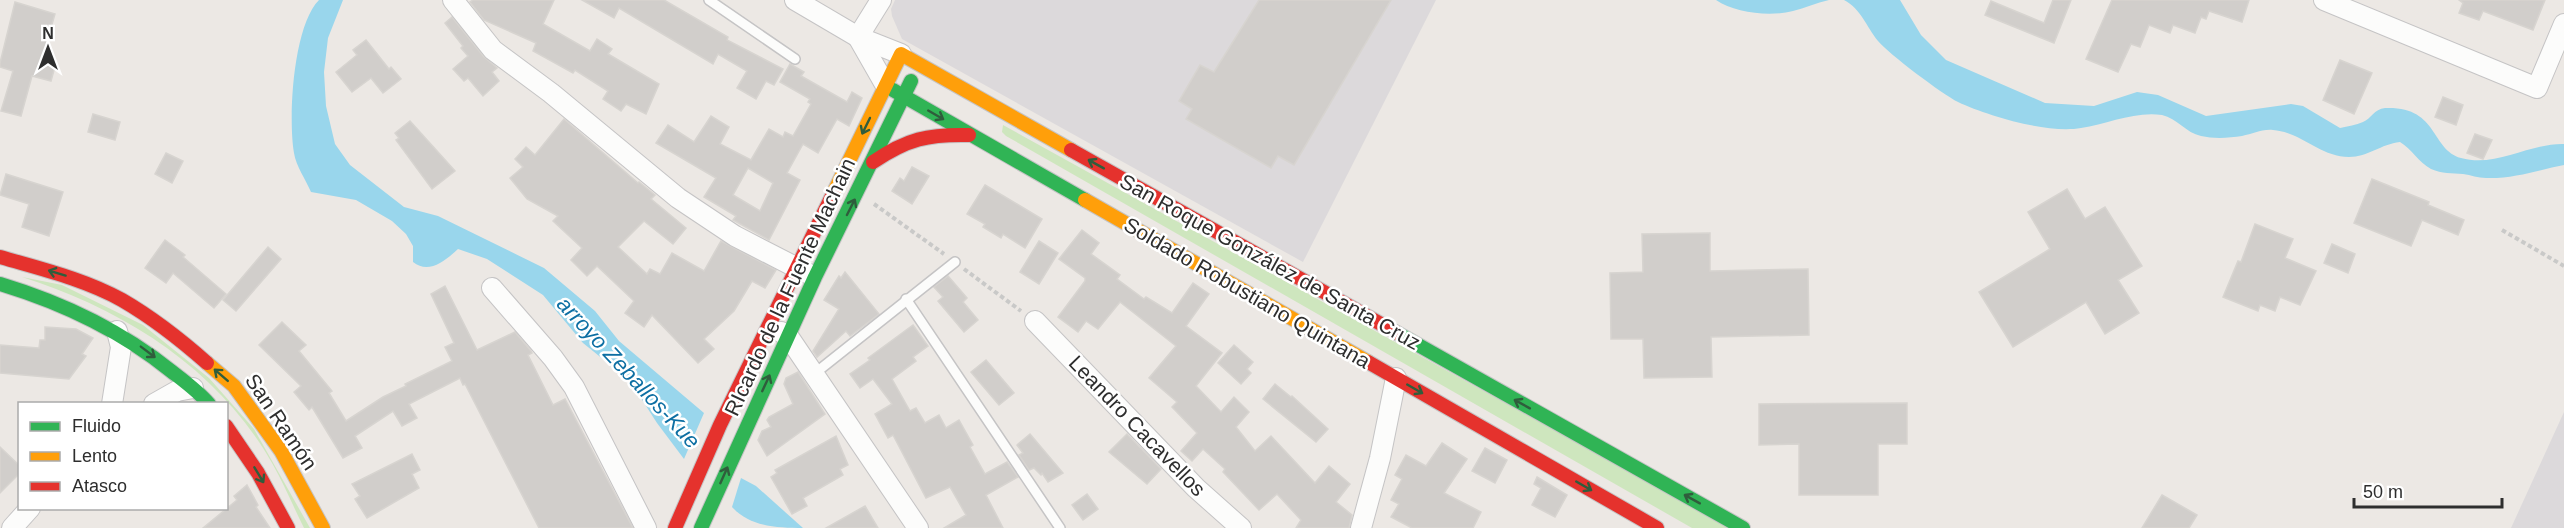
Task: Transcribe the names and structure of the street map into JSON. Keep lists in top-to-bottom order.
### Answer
{
  "streets": {
    "street": [
      "San Roque González de Santa Cruz",
      "RIcardo de la Fuente Machain",
      "Soldado Robustiano Quintana",
      "San Ramón",
      "Leandro Cacavellos"
    ]
  },
  "crossings": [
    ["San Roque González de Santa Cruz", "RIcardo de la Fuente Machain"],
    ["RIcardo de la Fuente Machain", "Soldado Robustiano Quintana"]
  ],
  "one_way": ["San Roque González de Santa Cruz", "Soldado Robustiano Quintana"],
  "water": ["arroyo Zeballos-Kue"],
  "legend": ["Fluido", "Lento", "Atasco"],
  "scale_bar": "50 m",
  "north": "top"
}
